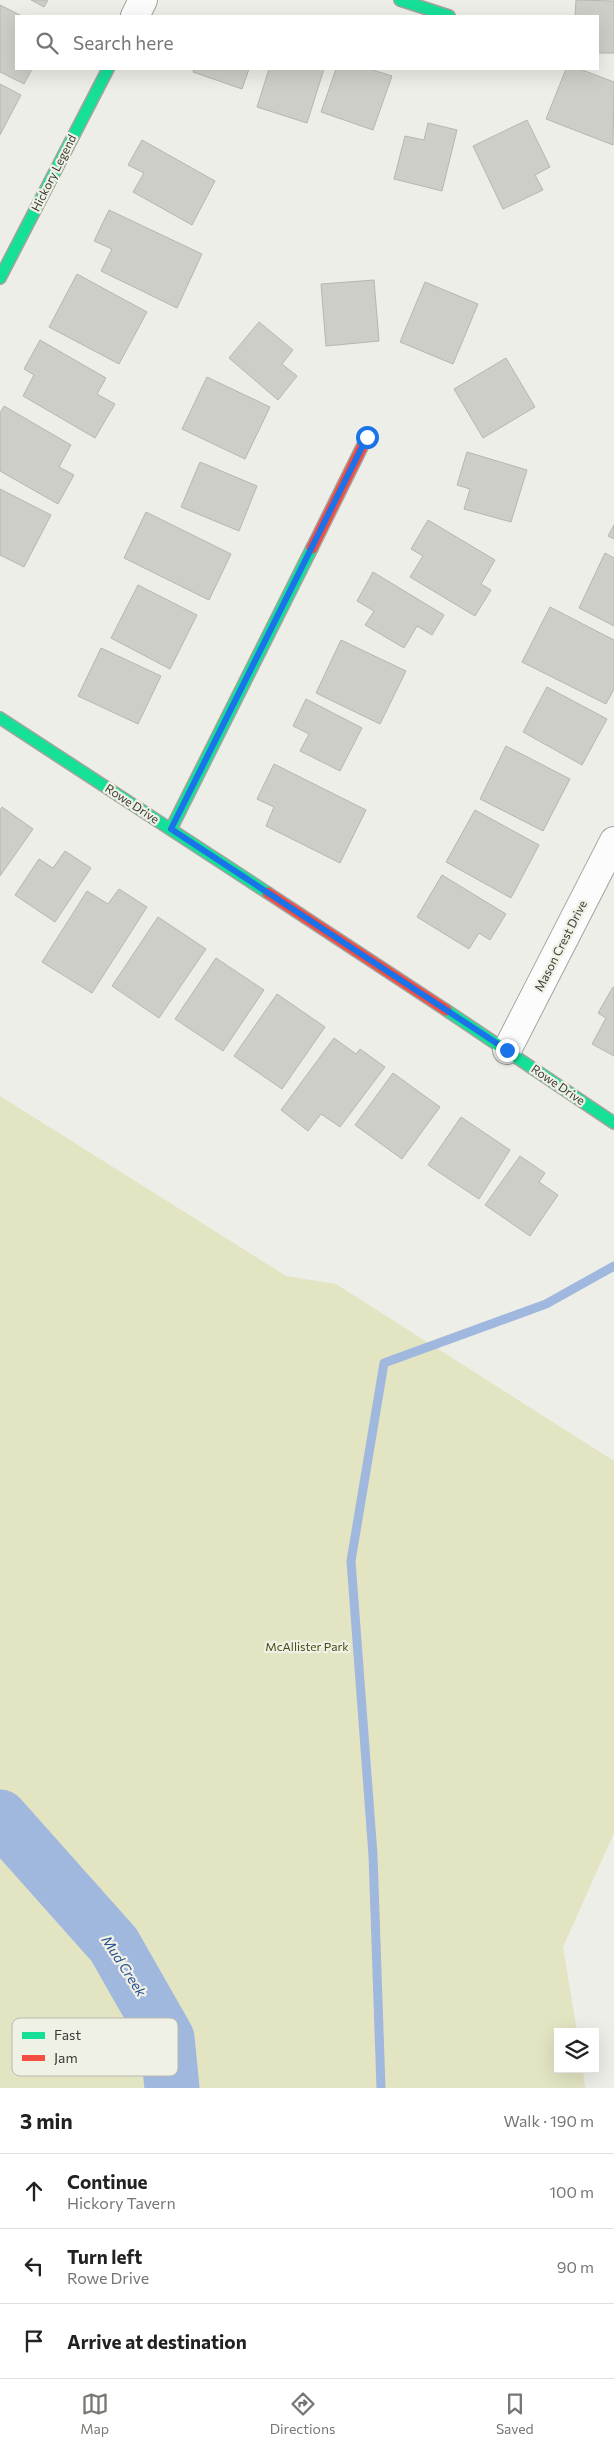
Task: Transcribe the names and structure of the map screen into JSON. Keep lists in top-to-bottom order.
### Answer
{
  "streets": {
    "street": ["Hickory Legend", "Rowe Drive", "Mason Crest Drive"]
  },
  "crossings": [
    ["Rowe Drive", "Mason Crest Drive"]
  ],
  "water": ["Mud Creek"],
  "parks": ["McAllister Park"],
  "legend": ["Fast", "Jam"],
  "page": {
    "search": "Search here",
    "heading": ["3 min", "Walk · 190 m"],
    "list": [
      ["Continue", "Hickory Tavern", "100 m"],
      ["Turn left", "Rowe Drive", "90 m"],
      "Arrive at destination"
    ],
    "nav": ["Map", "Directions", "Saved"]
  }
}
